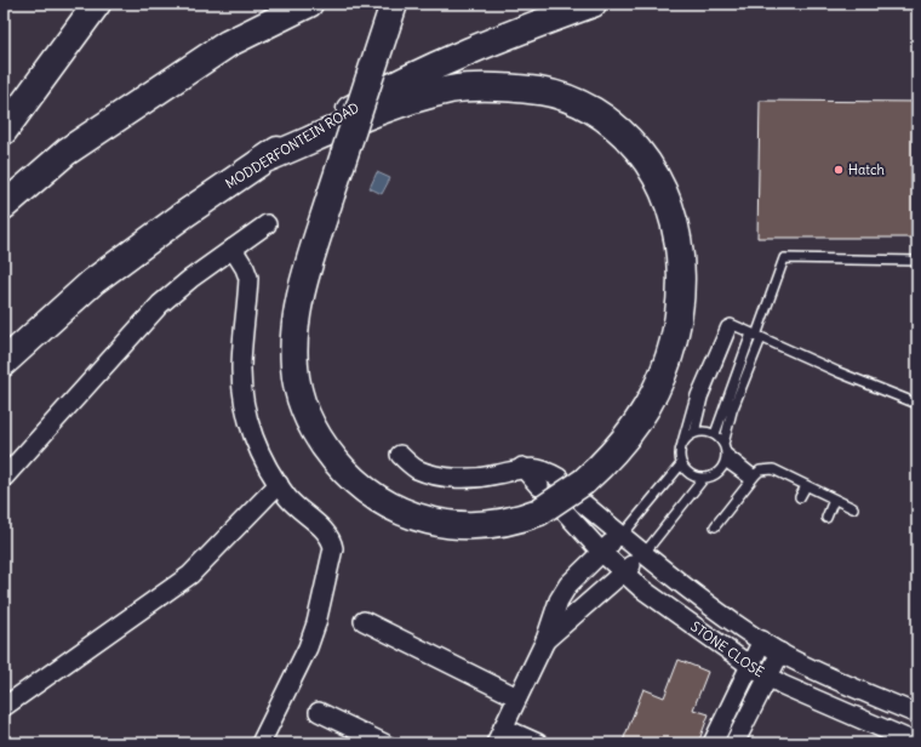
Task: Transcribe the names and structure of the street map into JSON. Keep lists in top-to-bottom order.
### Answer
{
  "streets": {
    "main road": ["MODDERFONTEIN ROAD"],
    "street": ["STONE CLOSE"]
  },
  "places": ["Hatch"]
}
